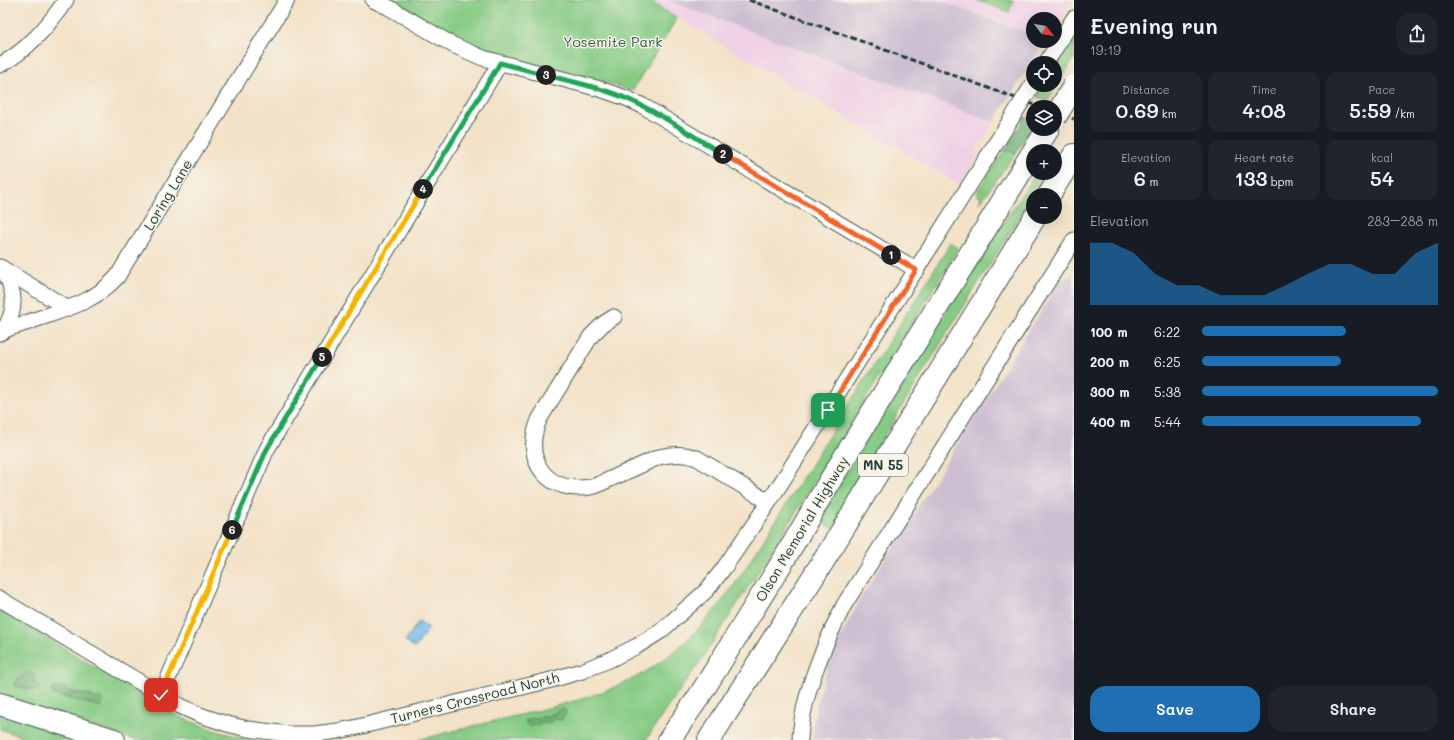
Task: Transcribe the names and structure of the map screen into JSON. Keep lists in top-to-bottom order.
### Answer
{
  "streets": {
    "highway": ["MN 55", "Olson Memorial Highway"],
    "street": ["Loring Lane", "Turners Crossroad North"]
  },
  "parks": ["Yosemite Park"],
  "north": "bottom right",
  "page": {
    "heading": ["Evening run", "19:19"],
    "map_buttons": ["+", "−"],
    "pins": [
      "3",
      "2",
      "4",
      "1",
      "5",
      "6"
    ],
    "stats": [
      ["Distance", "0.69 km"],
      ["Time", "4:08"],
      ["Pace", "5:59 /km"],
      ["Elevation", "6 m"],
      ["Heart rate", "133 bpm"],
      ["kcal", "54"]
    ],
    "chart": ["Elevation", "283–288 m"],
    "list": [
      {
        "name": "100 m",
        "note": "6:22"
      },
      {
        "name": "200 m",
        "note": "6:25"
      },
      {
        "name": "300 m",
        "note": "5:38"
      },
      {
        "name": "400 m",
        "note": "5:44"
      }
    ],
    "buttons": ["Save", "Share"]
  }
}
